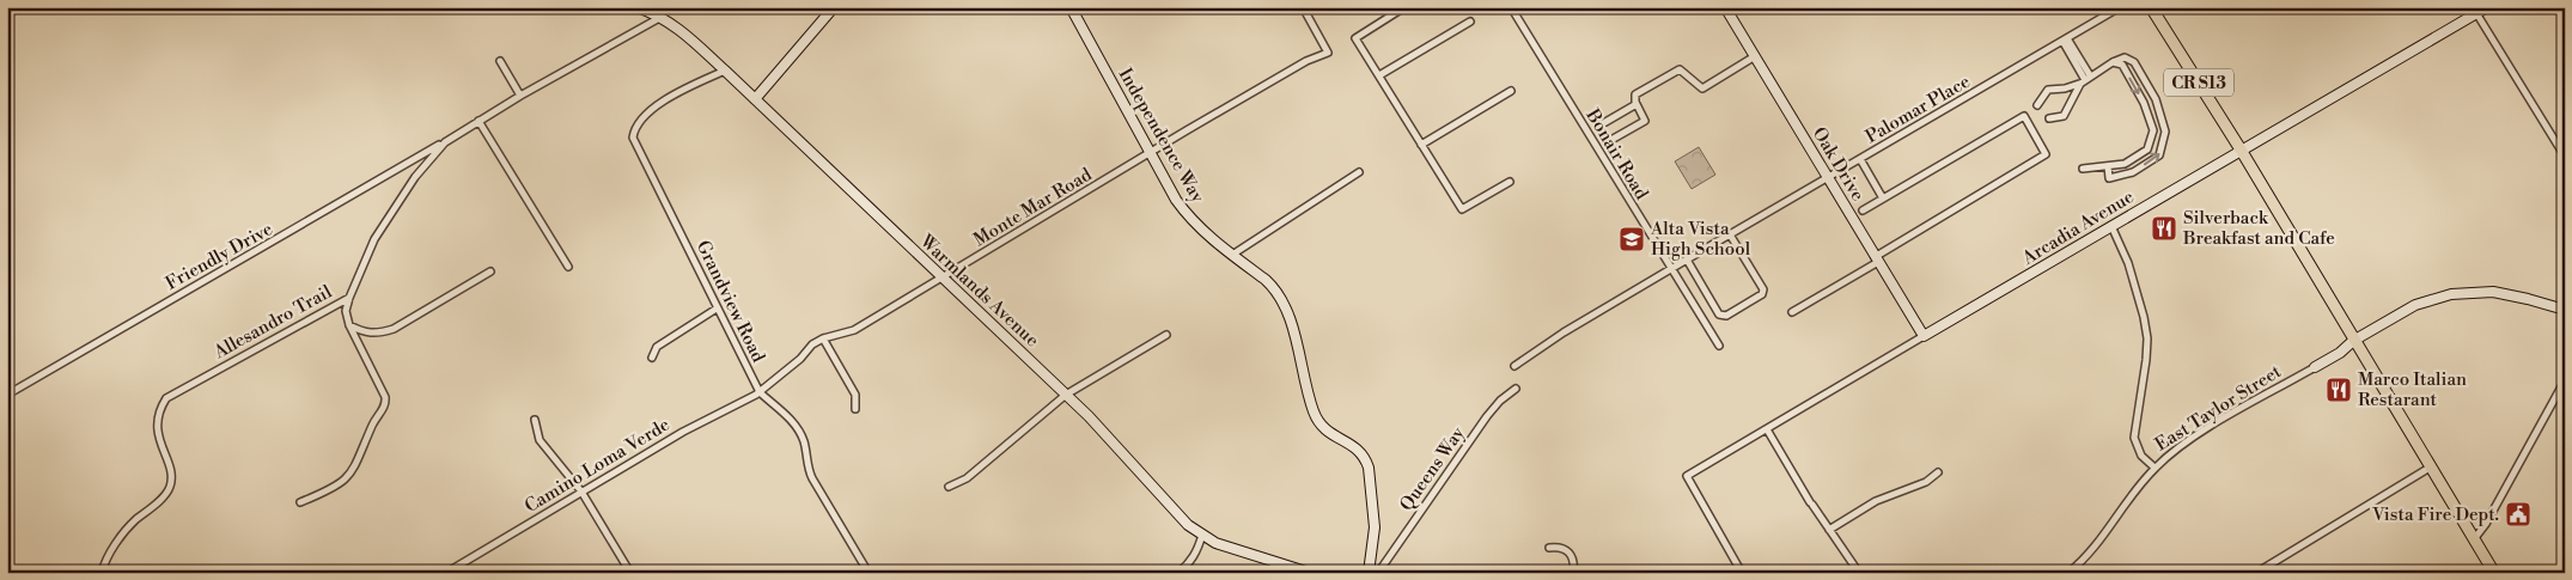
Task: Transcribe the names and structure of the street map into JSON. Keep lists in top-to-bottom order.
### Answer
{
  "streets": {
    "main road": ["CR S13"],
    "street": [
      "Palomar Place",
      "Independence Way",
      "Bonair Road",
      "Oak Drive",
      "Monte Mar Road",
      "Arcadia Avenue",
      "Friendly Drive",
      "Warmlands Avenue",
      "Grandview Road",
      "Allesandro Trail",
      "East Taylor Street",
      "Camino Loma Verde",
      "Queens Way"
    ]
  },
  "crossings": [
    ["CR S13", "Arcadia Avenue"],
    ["CR S13", "East Taylor Street"],
    ["Palomar Place", "Bonair Road"],
    ["Palomar Place", "Oak Drive"],
    ["Independence Way", "Monte Mar Road"],
    ["Oak Drive", "Arcadia Avenue"],
    ["Monte Mar Road", "Warmlands Avenue"],
    ["Monte Mar Road", "Grandview Road"],
    ["Monte Mar Road", "Camino Loma Verde"],
    ["Friendly Drive", "Allesandro Trail"],
    ["Warmlands Avenue", "Grandview Road"],
    ["Warmlands Avenue", "Allesandro Trail"],
    ["Grandview Road", "Camino Loma Verde"]
  ],
  "places": {
    "restaurant": ["Silverback Breakfast and Cafe", "Marco Italian Restarant"],
    "school or university": ["Alta Vista High School"],
    "public building": ["Vista Fire Dept."]
  }
}
